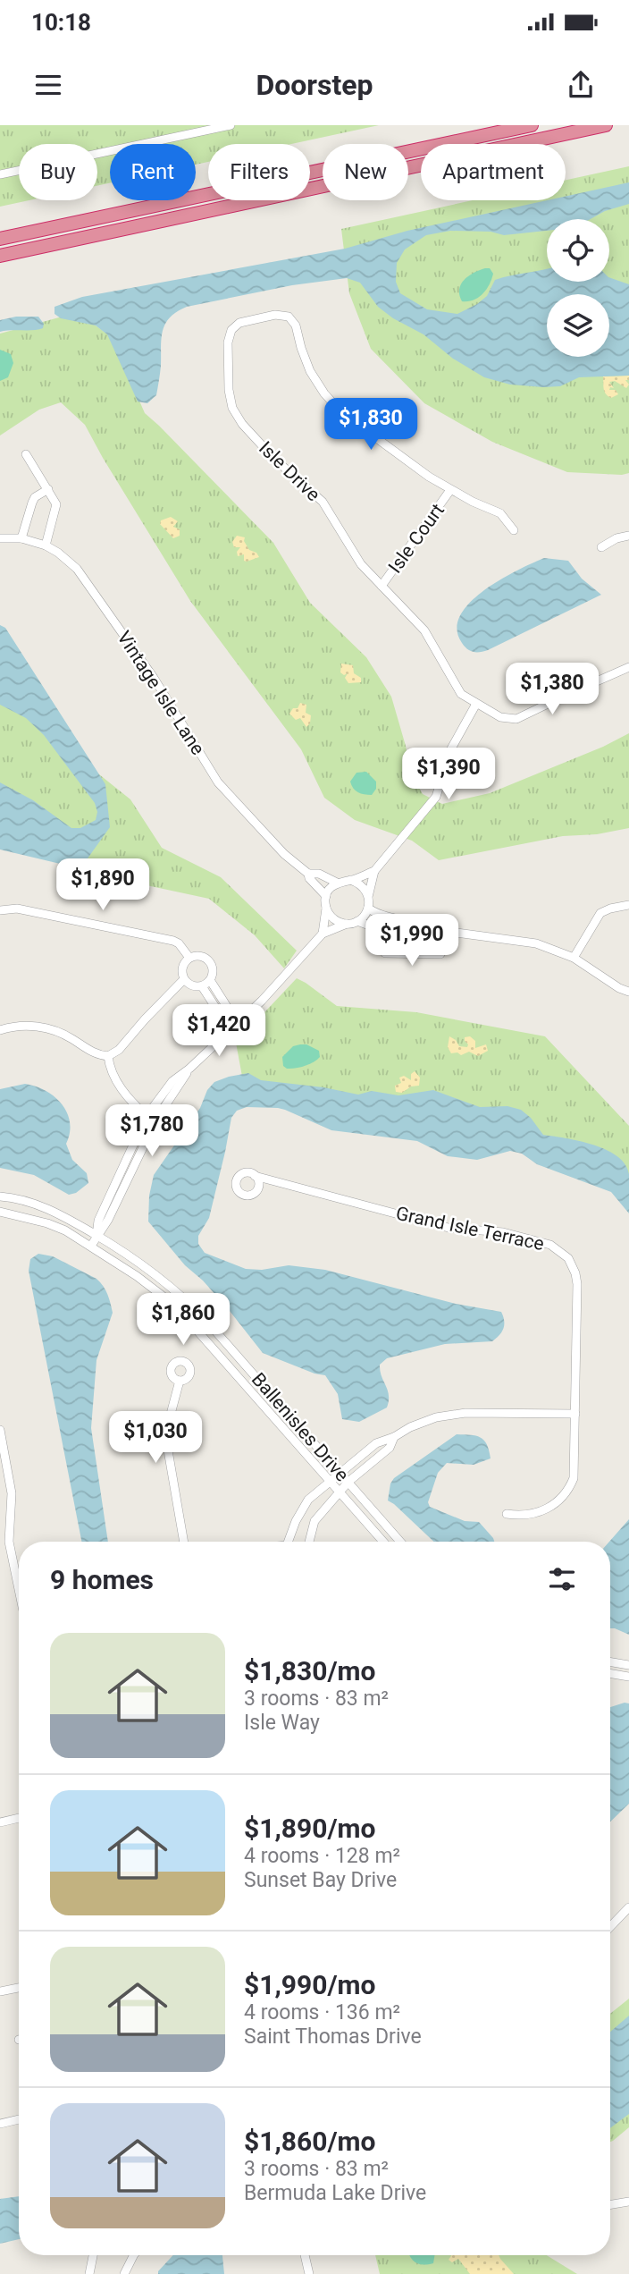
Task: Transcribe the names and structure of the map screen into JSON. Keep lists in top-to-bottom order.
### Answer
{
  "streets": {
    "street": [
      "Isle Drive",
      "Isle Court",
      "Vintage Isle Lane",
      "Grand Isle Terrace",
      "Ballenisles Drive"
    ]
  },
  "crossings": [
    ["Isle Drive", "Isle Court"]
  ],
  "page": {
    "status": "10:18",
    "header": "Doorstep",
    "chip": [
      "Buy",
      "Rent",
      "Filters",
      "New",
      "Apartment"
    ],
    "price": [
      "$1,830",
      "$1,380",
      "$1,390",
      "$1,890",
      "$1,990",
      "$1,420",
      "$1,780",
      "$1,860",
      "$1,030"
    ],
    "heading": "9 homes",
    "list": [
      {
        "name": "$1,830/mo",
        "note": "3 rooms · 83 m² · Isle Way"
      },
      {
        "name": "$1,890/mo",
        "note": "4 rooms · 128 m² · Sunset Bay Drive"
      },
      {
        "name": "$1,990/mo",
        "note": "4 rooms · 136 m² · Saint Thomas Drive"
      },
      {
        "name": "$1,860/mo",
        "note": "3 rooms · 83 m² · Bermuda Lake Drive"
      }
    ]
  }
}
